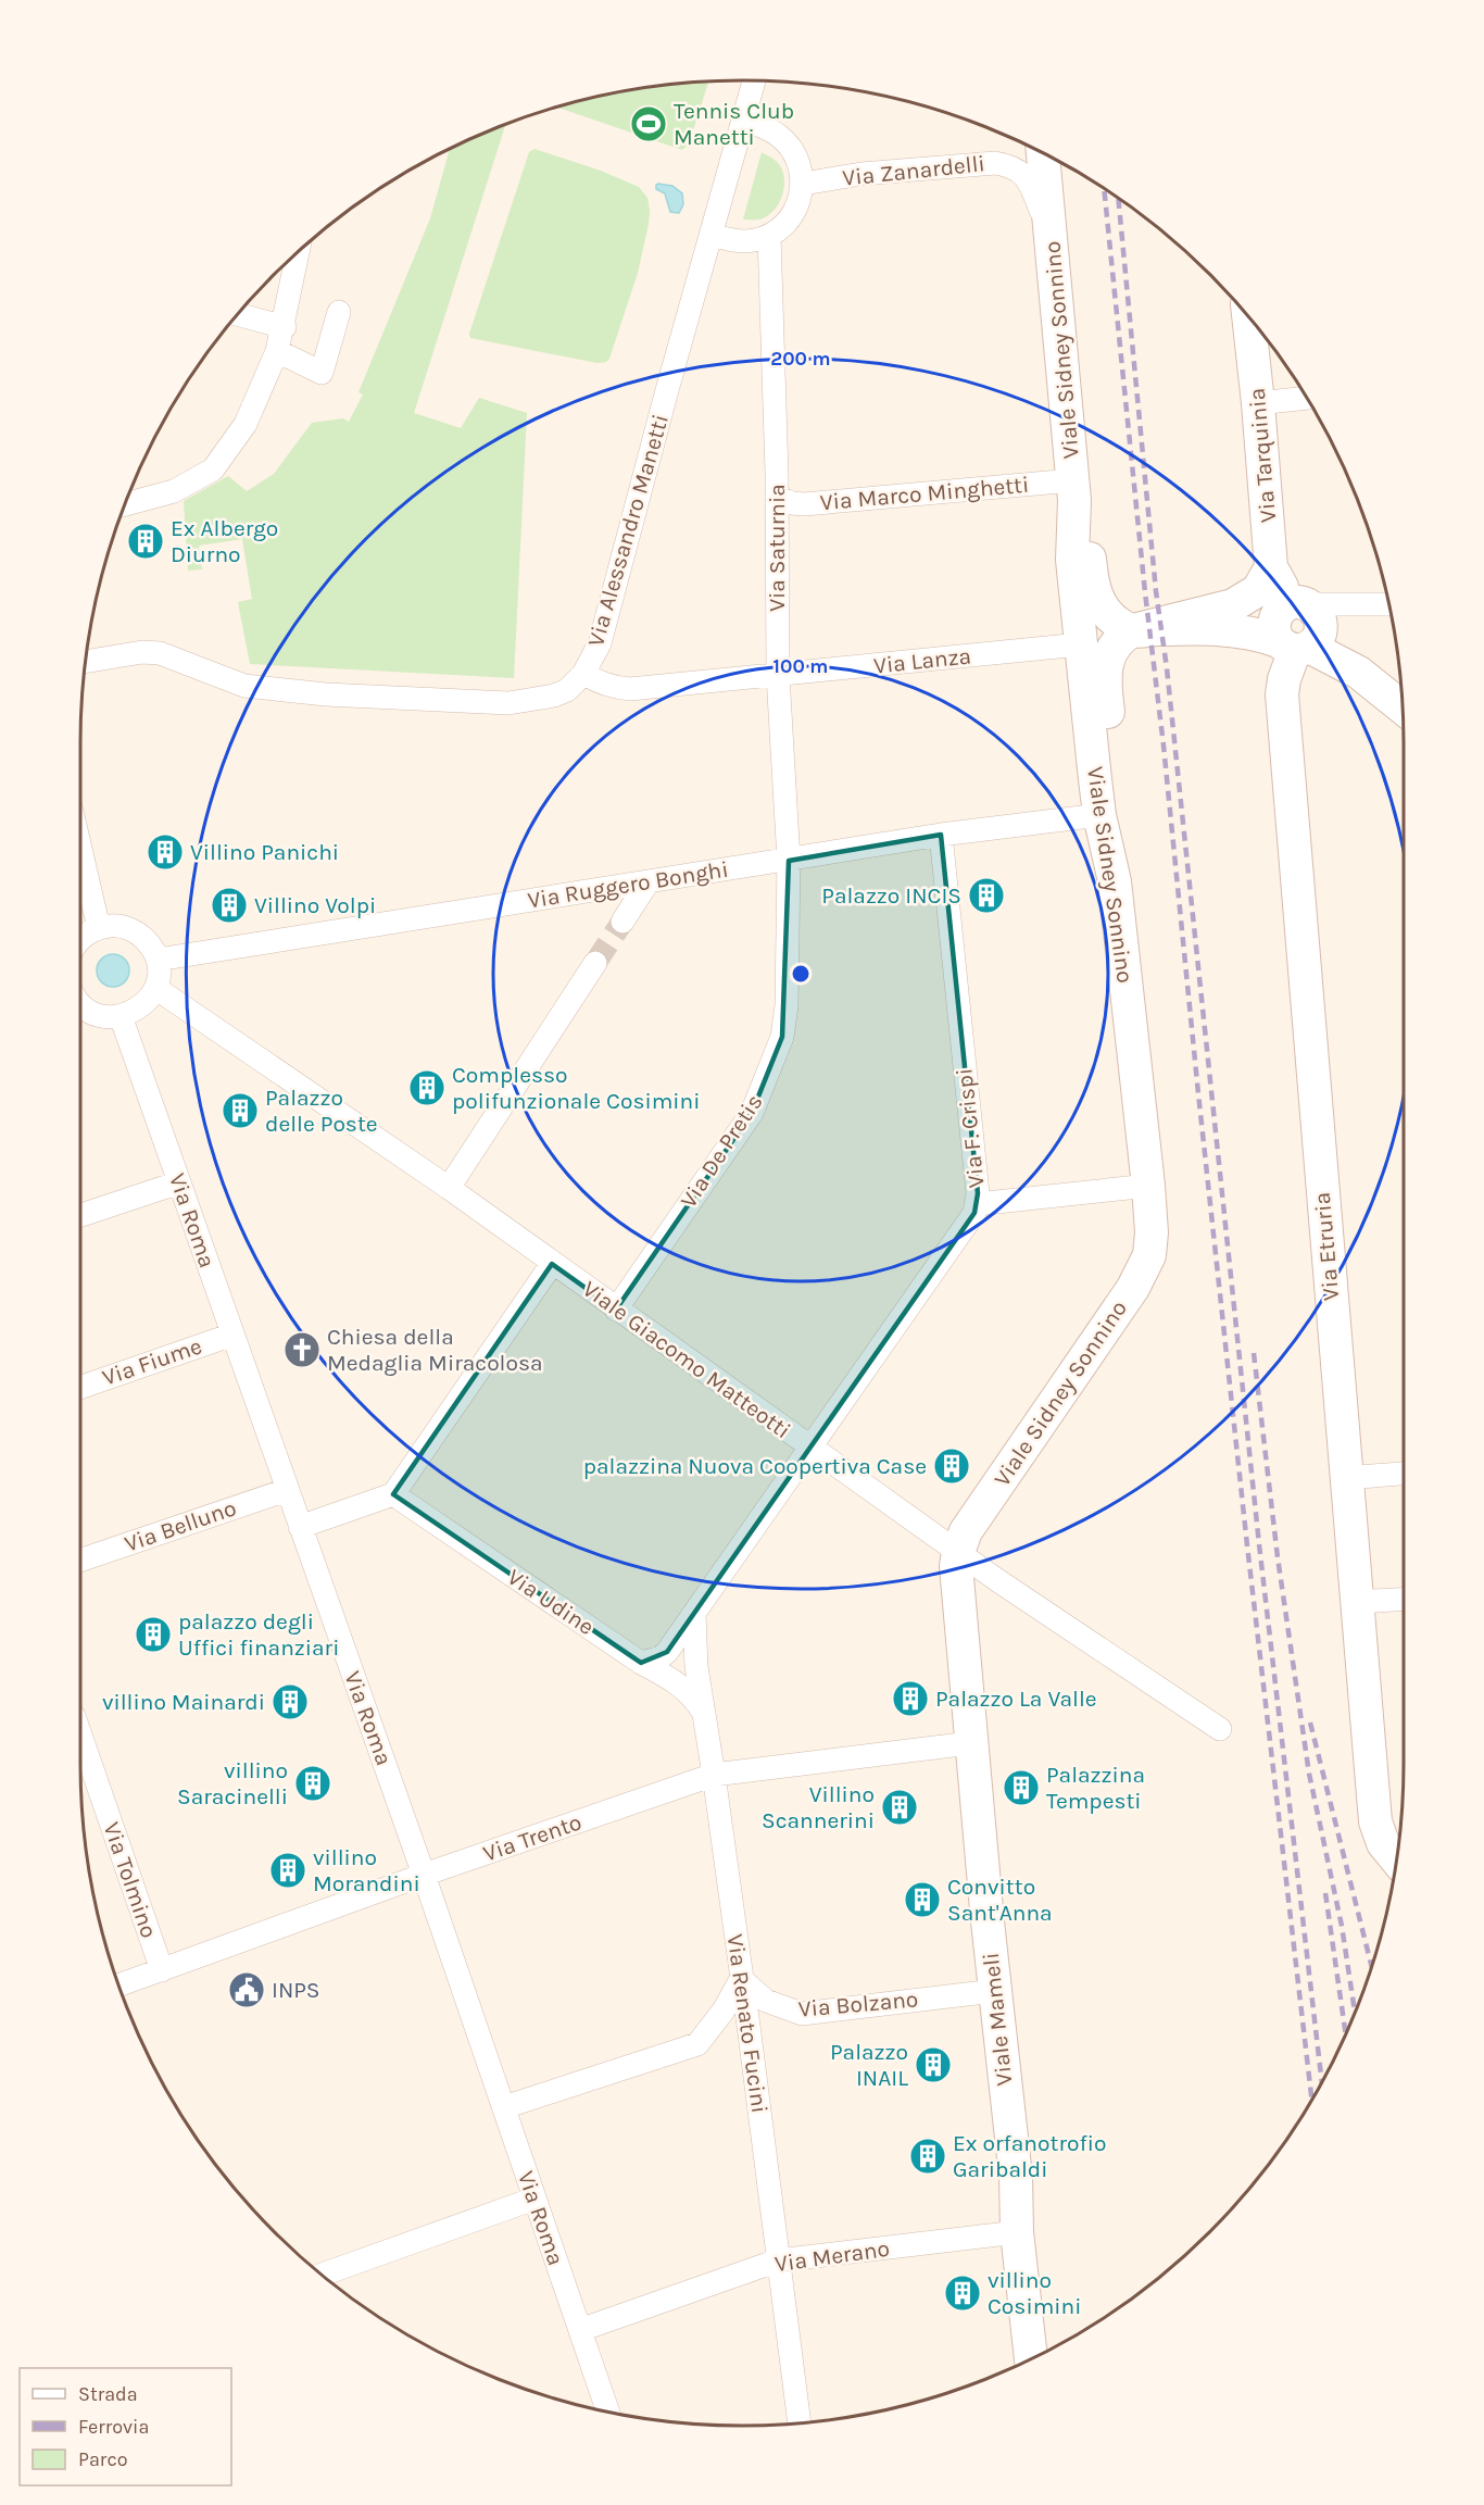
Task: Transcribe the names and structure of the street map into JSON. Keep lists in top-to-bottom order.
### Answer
{
  "streets": {
    "street": [
      "Via Zanardelli",
      "Viale Sidney Sonnino",
      "Via Tarquinia",
      "Via Marco Minghetti",
      "Via Alessandro Manetti",
      "Via Saturnia",
      "Via Lanza",
      "Via Ruggero Bonghi",
      "Via F. Crispi",
      "Via De Pretis",
      "Via Roma",
      "Via Etruria",
      "Viale Giacomo Matteotti",
      "Via Fiume",
      "Via Belluno",
      "Via Udine",
      "Via Trento",
      "Via Tolmino",
      "Via Bolzano",
      "Viale Mameli",
      "Via Renato Fucini",
      "Via Merano"
    ]
  },
  "crossings": [
    ["Via Zanardelli", "Viale Sidney Sonnino"],
    ["Viale Sidney Sonnino", "Via Marco Minghetti"],
    ["Viale Sidney Sonnino", "Via Ruggero Bonghi"],
    ["Viale Sidney Sonnino", "Viale Giacomo Matteotti"],
    ["Viale Sidney Sonnino", "Viale Mameli"],
    ["Via Tarquinia", "Via Etruria"],
    ["Via Marco Minghetti", "Via Saturnia"],
    ["Via Alessandro Manetti", "Via Lanza"],
    ["Via Saturnia", "Via Lanza"],
    ["Via Saturnia", "Via Ruggero Bonghi"],
    ["Via Saturnia", "Via De Pretis"],
    ["Via Ruggero Bonghi", "Via F. Crispi"],
    ["Via Ruggero Bonghi", "Via De Pretis"],
    ["Via F. Crispi", "Viale Giacomo Matteotti"],
    ["Via De Pretis", "Viale Giacomo Matteotti"],
    ["Via Roma", "Via Fiume"],
    ["Via Roma", "Via Belluno"],
    ["Via Roma", "Via Trento"],
    ["Via Roma", "Via Merano"],
    ["Viale Giacomo Matteotti", "Viale Mameli"],
    ["Via Udine", "Via Renato Fucini"],
    ["Via Trento", "Via Tolmino"],
    ["Via Trento", "Viale Mameli"],
    ["Via Trento", "Via Renato Fucini"],
    ["Via Bolzano", "Viale Mameli"],
    ["Via Bolzano", "Via Renato Fucini"],
    ["Viale Mameli", "Via Merano"],
    ["Via Renato Fucini", "Via Merano"]
  ],
  "places": {
    "sports": ["Tennis Club Manetti"],
    "building": [
      "Ex Albergo Diurno",
      "Villino Panichi",
      "Palazzo INCIS",
      "Villino Volpi",
      "Complesso polifunzionale Cosimini",
      "Palazzo delle Poste",
      "palazzina Nuova Coopertiva Case",
      "palazzo degli Uffici finanziari",
      "Palazzo La Valle",
      "villino Mainardi",
      "villino Saracinelli",
      "Palazzina Tempesti",
      "Villino Scannerini",
      "villino Morandini",
      "Convitto Sant'Anna",
      "Palazzo INAIL",
      "Ex orfanotrofio Garibaldi",
      "villino Cosimini"
    ],
    "church": ["Chiesa della Medaglia Miracolosa"],
    "public building": ["INPS"]
  },
  "legend": ["Strada", "Ferrovia", "Parco"],
  "rings": ["200 m", "100 m"]
}
